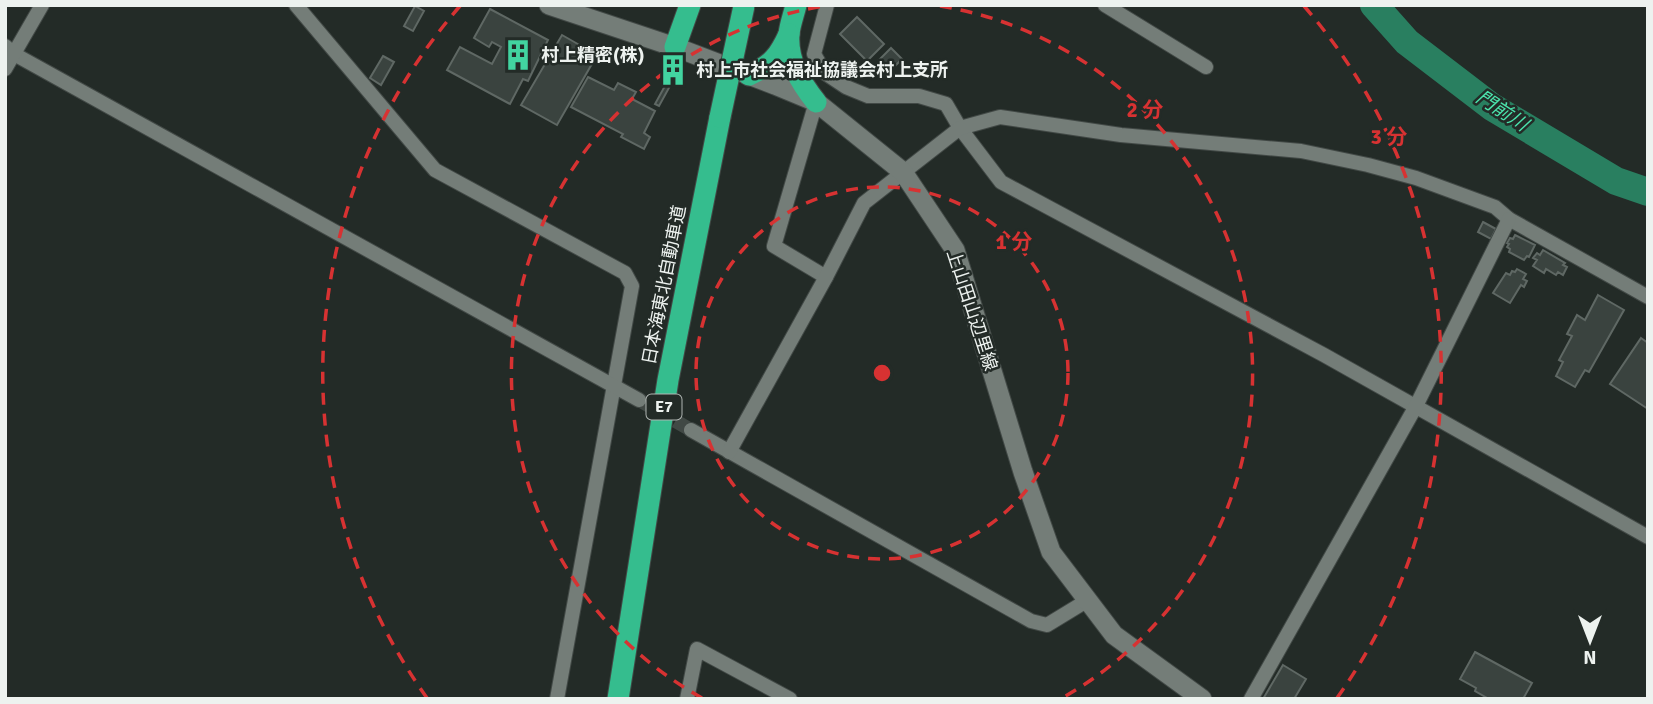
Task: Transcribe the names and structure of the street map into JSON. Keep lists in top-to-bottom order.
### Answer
{
  "streets": {
    "highway": ["日本海東北自動車道", "E7"],
    "main road": ["上山田山辺里線"]
  },
  "water": ["門前川"],
  "places": {
    "building": ["村上精密(株)", "村上市社会福祉協議会村上支所"]
  },
  "north": "bottom",
  "rings": ["2 分", "3 分", "1 分"]
}
